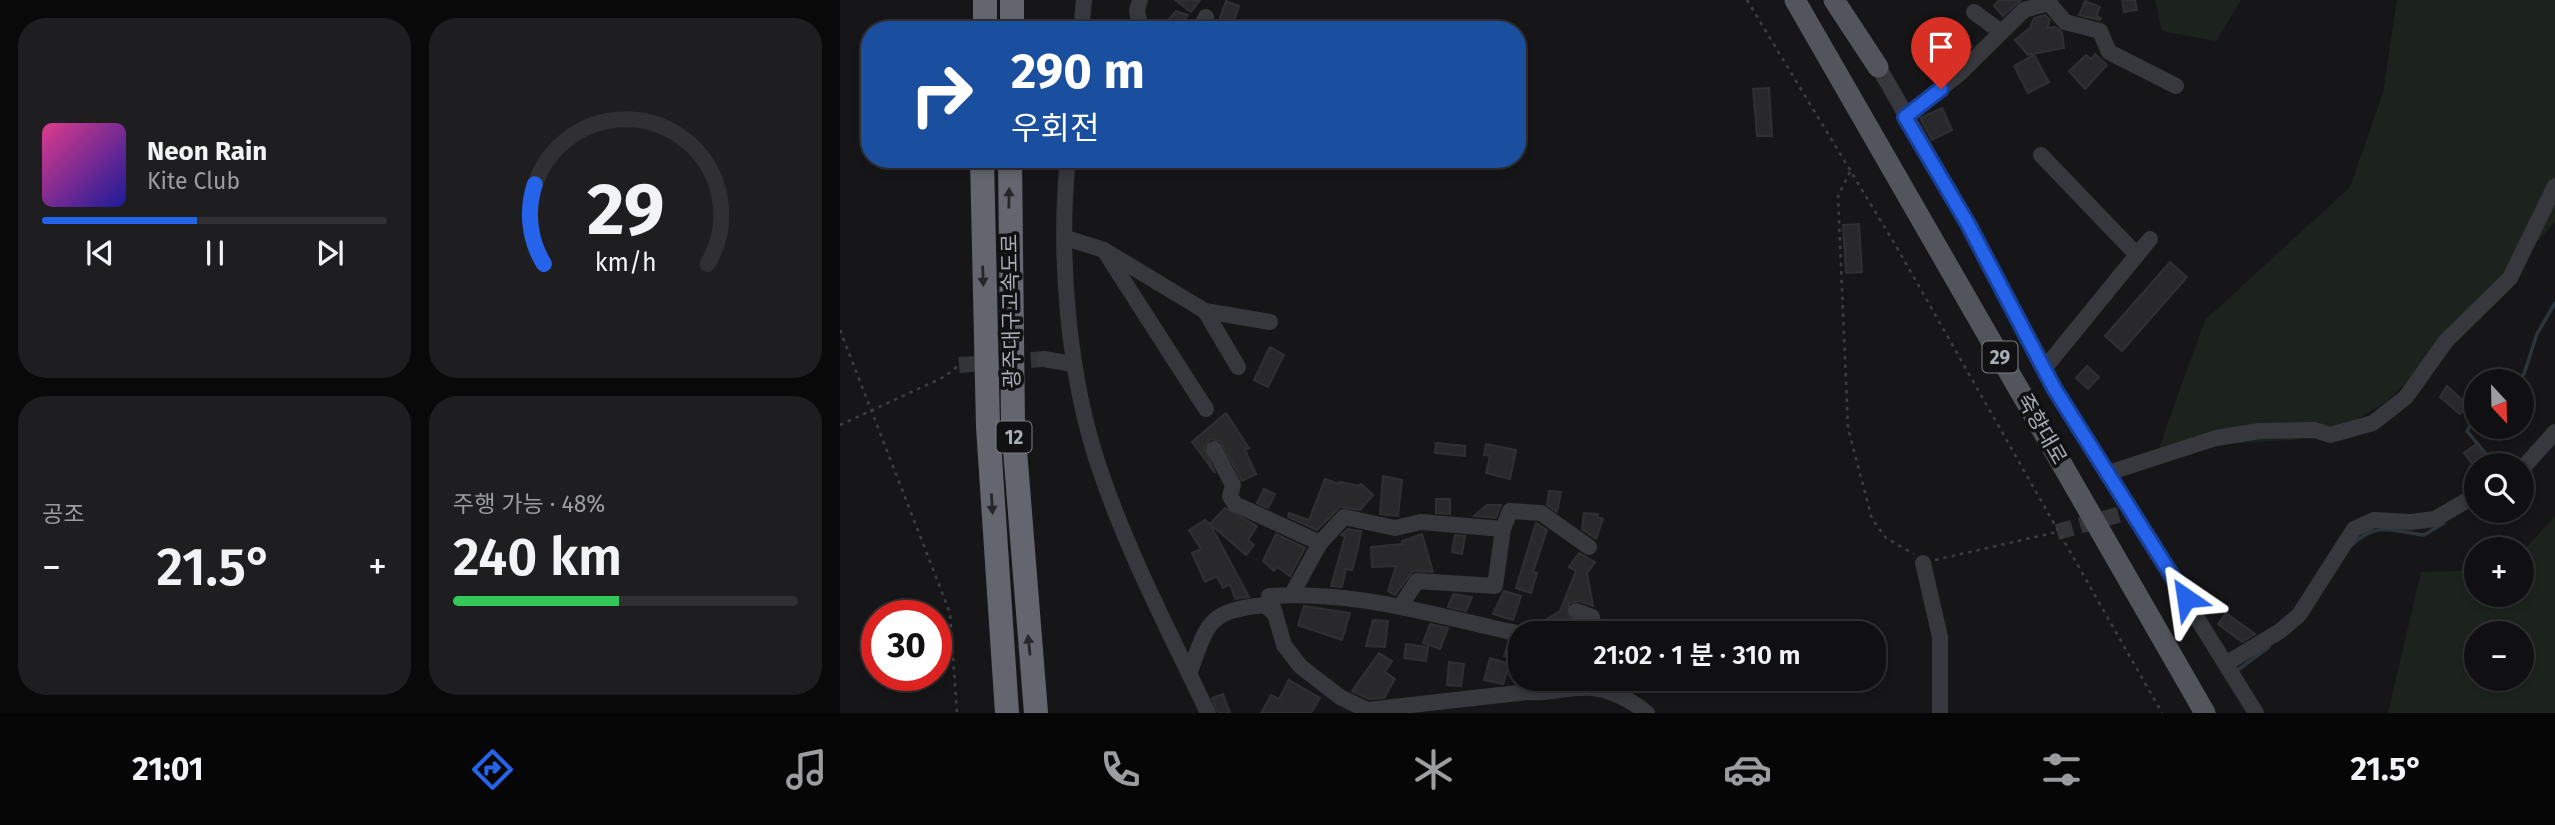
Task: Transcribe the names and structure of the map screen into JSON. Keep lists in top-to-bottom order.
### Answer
{
  "streets": {
    "highway": ["광주대구고속도로", "12"],
    "main road": ["29", "죽향대로"]
  },
  "north": "bottom",
  "page": {
    "turn": ["290 m", "우회전"],
    "song": ["Neon Rain", "Kite Club"],
    "map_buttons": ["+", "−"],
    "tile": [
      "공조",
      ["주행 가능 · 48%", "240 km"]
    ],
    "heat": ["−", "21.5°", "+"],
    "limit": "30",
    "trip": "21:02 · 1 분 · 310 m",
    "tabs": ["21:01", "21.5°"],
    "gauge": ["29", "km/h"]
  }
}
